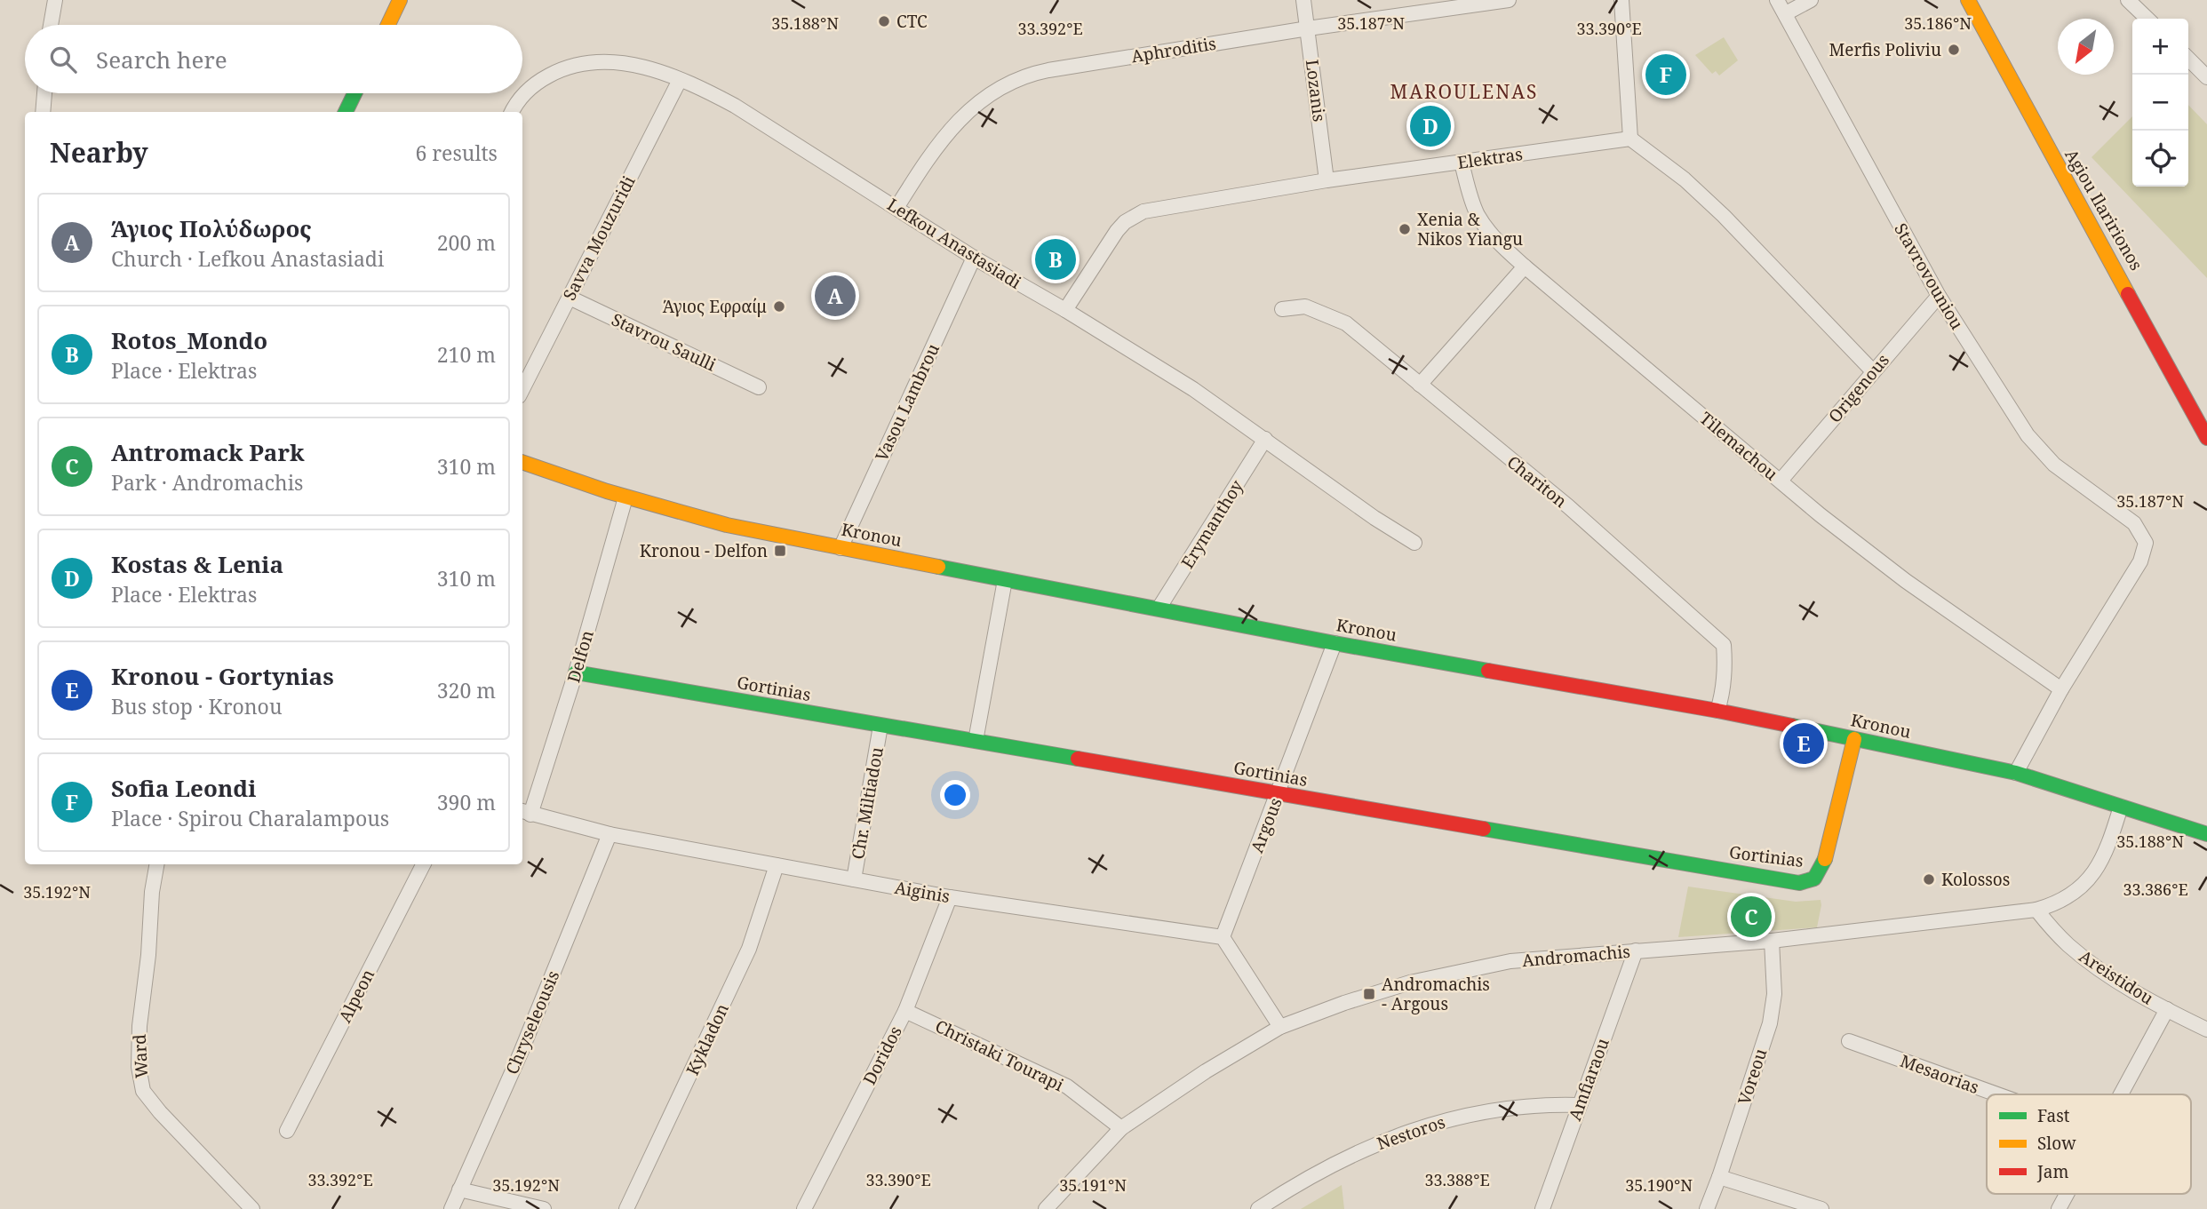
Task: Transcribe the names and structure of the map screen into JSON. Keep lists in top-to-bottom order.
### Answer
{
  "streets": {
    "street": [
      "Aphroditis",
      "Lozanis",
      "Elektras",
      "Agiou Ilaririonos",
      "Savva Mouzuridi",
      "Lefkou Anastasiadi",
      "Stavrovouniou",
      "Stavrou Saulli",
      "Origenous",
      "Vasou Lambrou",
      "Tilemachou",
      "Chariton",
      "Erymanthoy",
      "Kronou",
      "Delfon",
      "Gortinias",
      "Chr. Miltiadou",
      "Argous",
      "Aiginis",
      "Andromachis",
      "Areistidou",
      "Alpeon",
      "Chryseleousis",
      "Kykladon",
      "Doridos",
      "Christaki Tourapi",
      "Ward",
      "Mesaorias",
      "Voreou",
      "Amfiaraou",
      "Nestoros"
    ]
  },
  "crossings": [
    ["Aphroditis", "Lozanis"],
    ["Aphroditis", "Lefkou Anastasiadi"],
    ["Lozanis", "Elektras"],
    ["Elektras", "Lefkou Anastasiadi"],
    ["Elektras", "Tilemachou"],
    ["Savva Mouzuridi", "Lefkou Anastasiadi"],
    ["Savva Mouzuridi", "Stavrou Saulli"],
    ["Lefkou Anastasiadi", "Vasou Lambrou"],
    ["Lefkou Anastasiadi", "Erymanthoy"],
    ["Stavrovouniou", "Origenous"],
    ["Stavrovouniou", "Tilemachou"],
    ["Stavrovouniou", "Kronou"],
    ["Origenous", "Tilemachou"],
    ["Vasou Lambrou", "Kronou"],
    ["Chariton", "Kronou"],
    ["Erymanthoy", "Kronou"],
    ["Kronou", "Delfon"],
    ["Kronou", "Gortinias"],
    ["Kronou", "Argous"],
    ["Kronou", "Andromachis"],
    ["Delfon", "Gortinias"],
    ["Delfon", "Aiginis"],
    ["Gortinias", "Chr. Miltiadou"],
    ["Gortinias", "Argous"],
    ["Chr. Miltiadou", "Aiginis"],
    ["Argous", "Aiginis"],
    ["Aiginis", "Chryseleousis"],
    ["Aiginis", "Kykladon"],
    ["Aiginis", "Doridos"],
    ["Andromachis", "Areistidou"],
    ["Andromachis", "Christaki Tourapi"],
    ["Andromachis", "Voreou"],
    ["Andromachis", "Amfiaraou"],
    ["Doridos", "Christaki Tourapi"],
    ["Amfiaraou", "Nestoros"]
  ],
  "districts": ["MAROULENAS"],
  "places": {
    "other": [
      "CTC",
      "Merfis Poliviu",
      "Xenia & Nikos Yiangu",
      "Άγιος Εφραίμ",
      "Kolossos"
    ],
    "transit": ["Kronou - Delfon", "Andromachis - Argous"]
  },
  "legend": ["Fast", "Slow", "Jam"],
  "north": "bottom left",
  "page": {
    "map_buttons": ["+", "−"],
    "search": "Search here",
    "pins": [
      "F",
      "D",
      "B",
      "A",
      "E",
      "C"
    ],
    "heading": ["Nearby", "6 results"],
    "list": [
      {
        "mark": "A",
        "name": "Άγιος Πολύδωρος",
        "note": "Church · Lefkou Anastasiadi",
        "value": "200 m"
      },
      {
        "mark": "B",
        "name": "Rotos_Mondo",
        "note": "Place · Elektras",
        "value": "210 m"
      },
      {
        "mark": "C",
        "name": "Antromack Park",
        "note": "Park · Andromachis",
        "value": "310 m"
      },
      {
        "mark": "D",
        "name": "Kostas & Lenia",
        "note": "Place · Elektras",
        "value": "310 m"
      },
      {
        "mark": "E",
        "name": "Kronou - Gortynias",
        "note": "Bus stop · Kronou",
        "value": "320 m"
      },
      {
        "mark": "F",
        "name": "Sofia Leondi",
        "note": "Place · Spirou Charalampous",
        "value": "390 m"
      }
    ]
  },
  "coordinates": [
    "35.188°N",
    "35.187°N",
    "35.186°N",
    "33.392°E",
    "33.390°E",
    "33.386°E",
    "35.192°N",
    "33.388°E",
    "35.191°N",
    "35.190°N"
  ]
}
